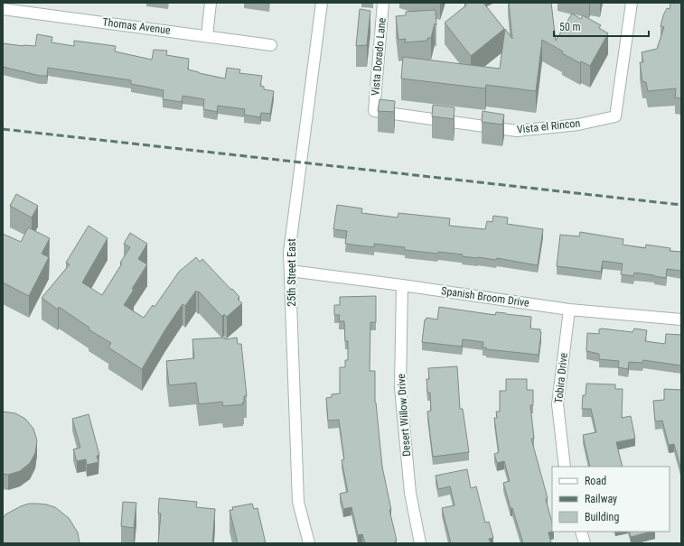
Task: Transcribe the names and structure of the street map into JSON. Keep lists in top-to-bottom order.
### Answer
{
  "streets": {
    "street": [
      "Thomas Avenue",
      "Vista Dorado Lane",
      "Vista el Rincon",
      "25th Street East",
      "Spanish Broom Drive",
      "Tobira Drive",
      "Desert Willow Drive"
    ]
  },
  "crossings": [
    ["Vista Dorado Lane", "Vista el Rincon"],
    ["25th Street East", "Spanish Broom Drive"],
    ["Spanish Broom Drive", "Tobira Drive"],
    ["Spanish Broom Drive", "Desert Willow Drive"]
  ],
  "legend": ["Road", "Railway", "Building"],
  "scale_bar": "50 m"
}
